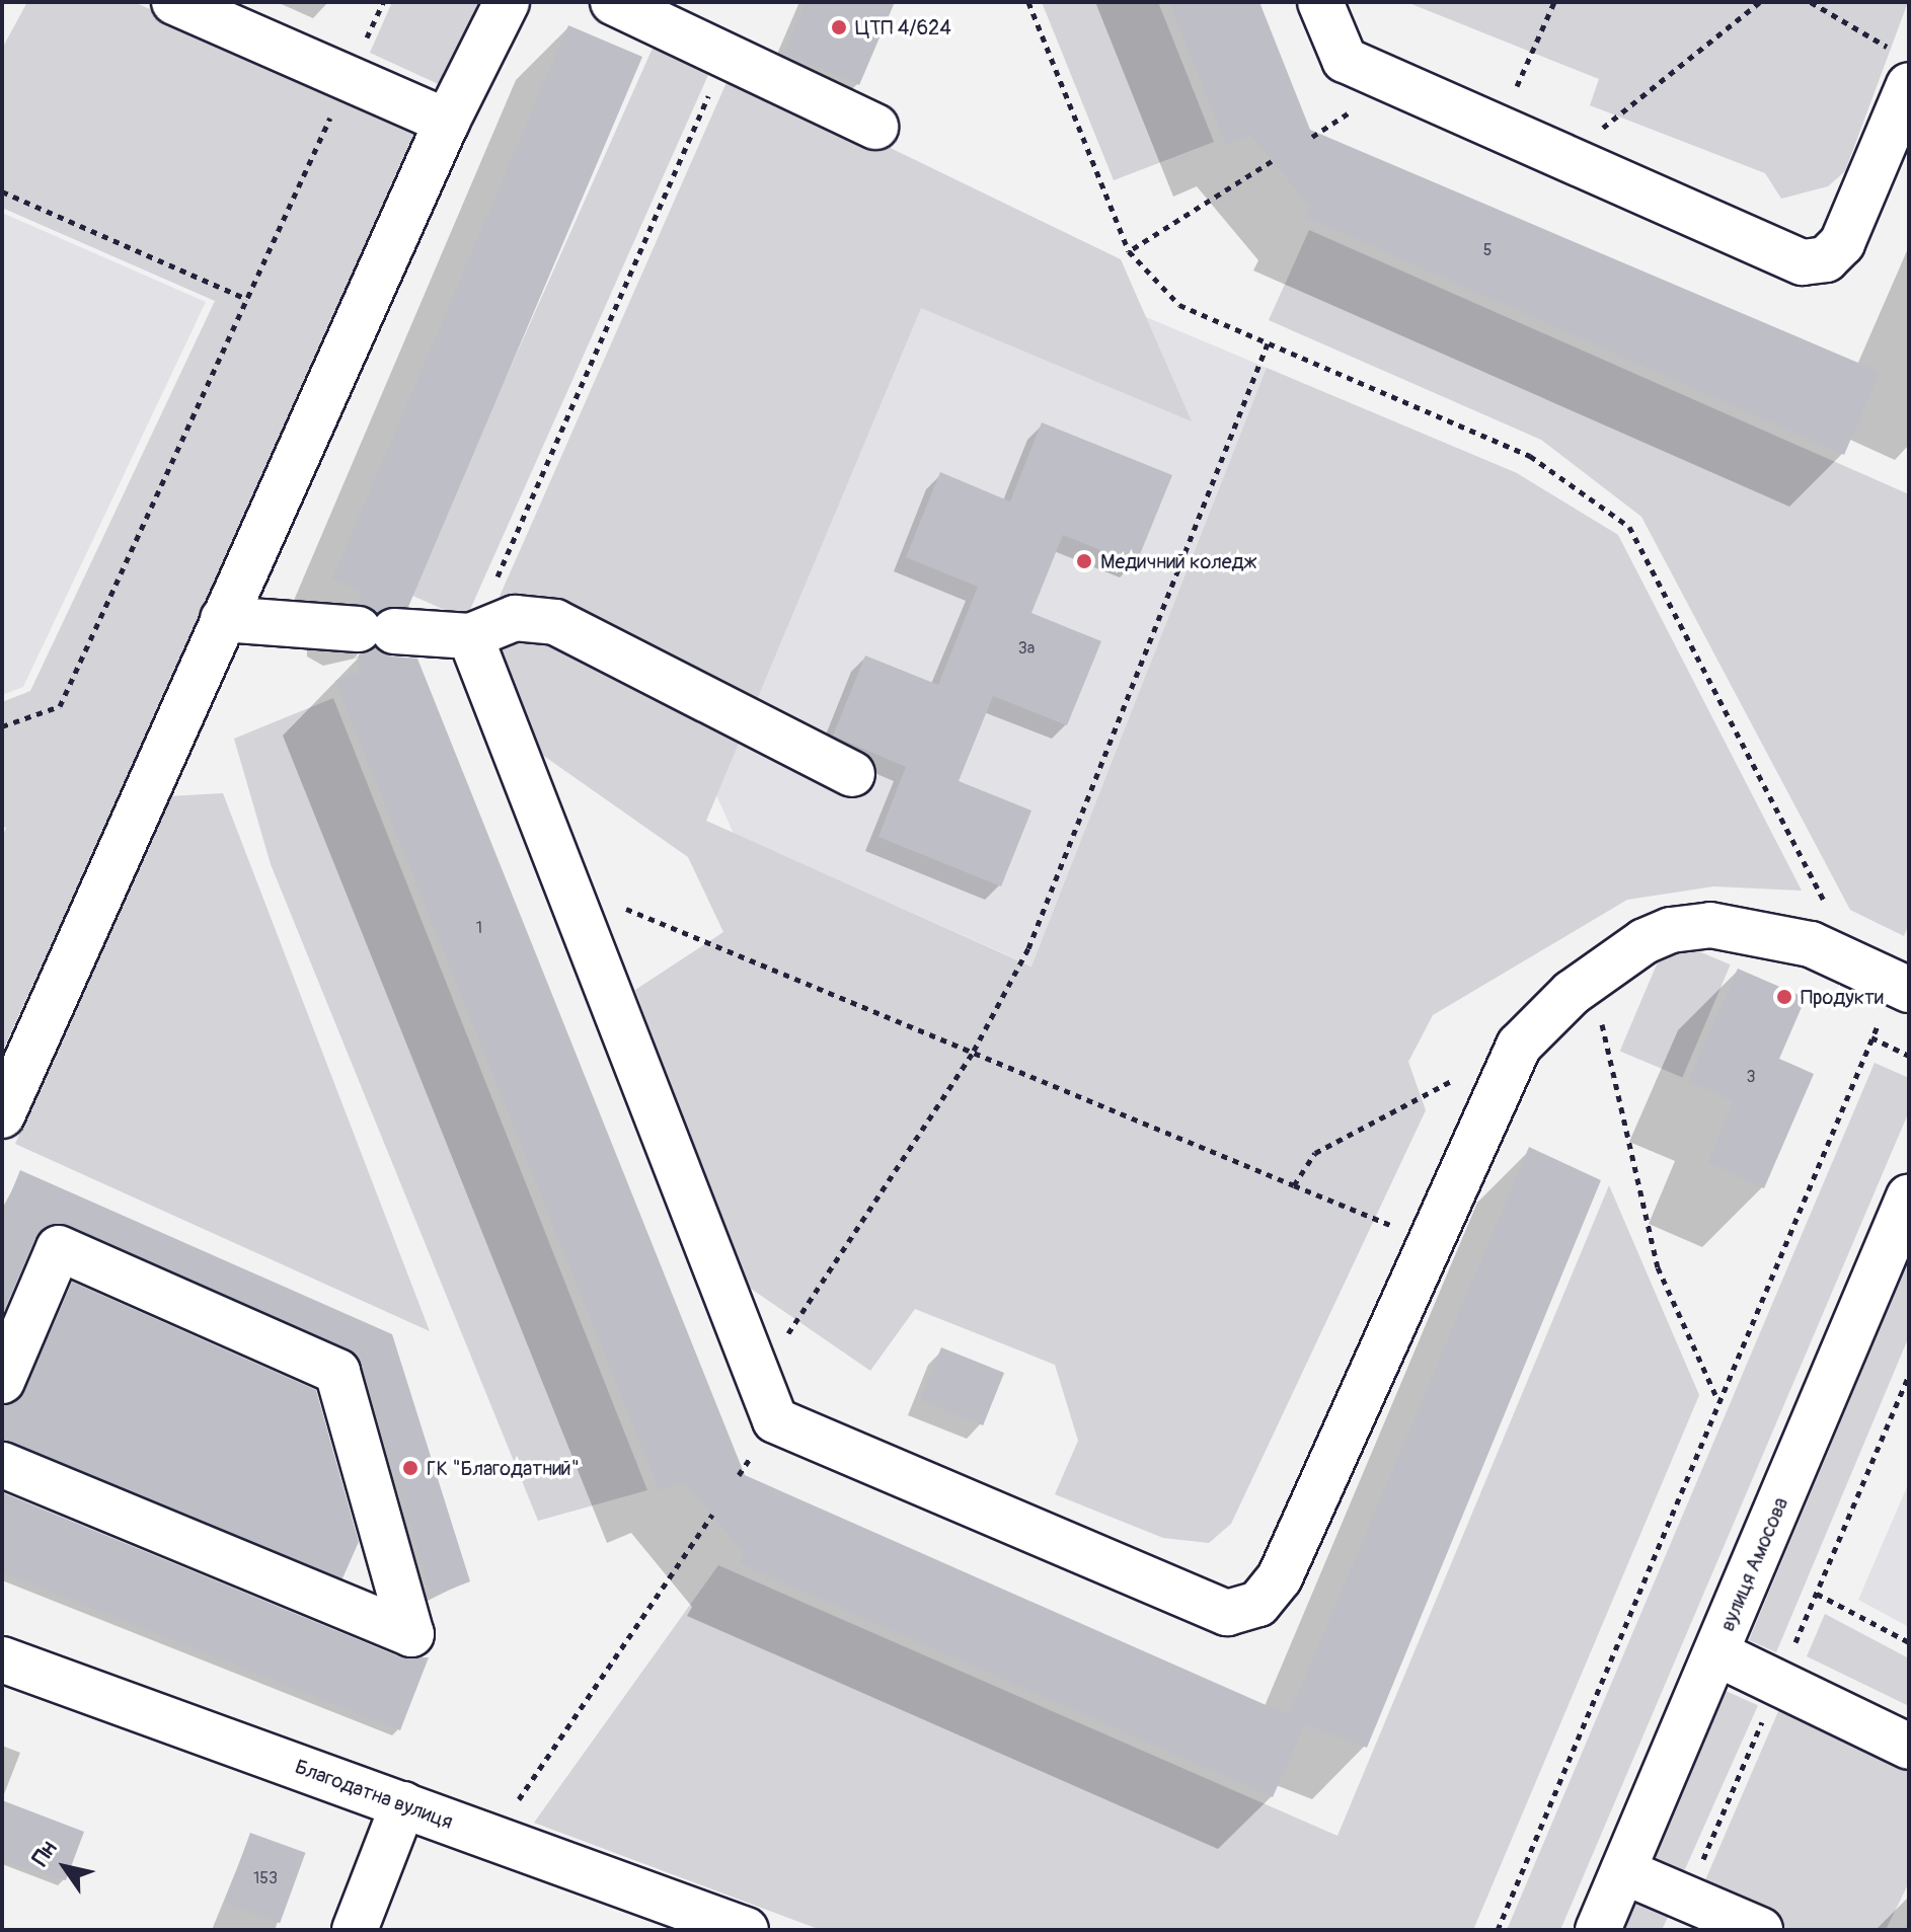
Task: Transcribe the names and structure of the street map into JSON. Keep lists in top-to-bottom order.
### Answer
{
  "streets": {
    "street": ["вулиця Амосова", "Благодатна вулиця"]
  },
  "places": [
    "ЦТП 4/624",
    "Медичний коледж",
    "Продукти",
    "ГК \"Благодатний\""
  ],
  "house_numbers": [
    "5",
    "3а",
    "1",
    "3",
    "153"
  ],
  "north": "top left"
}
